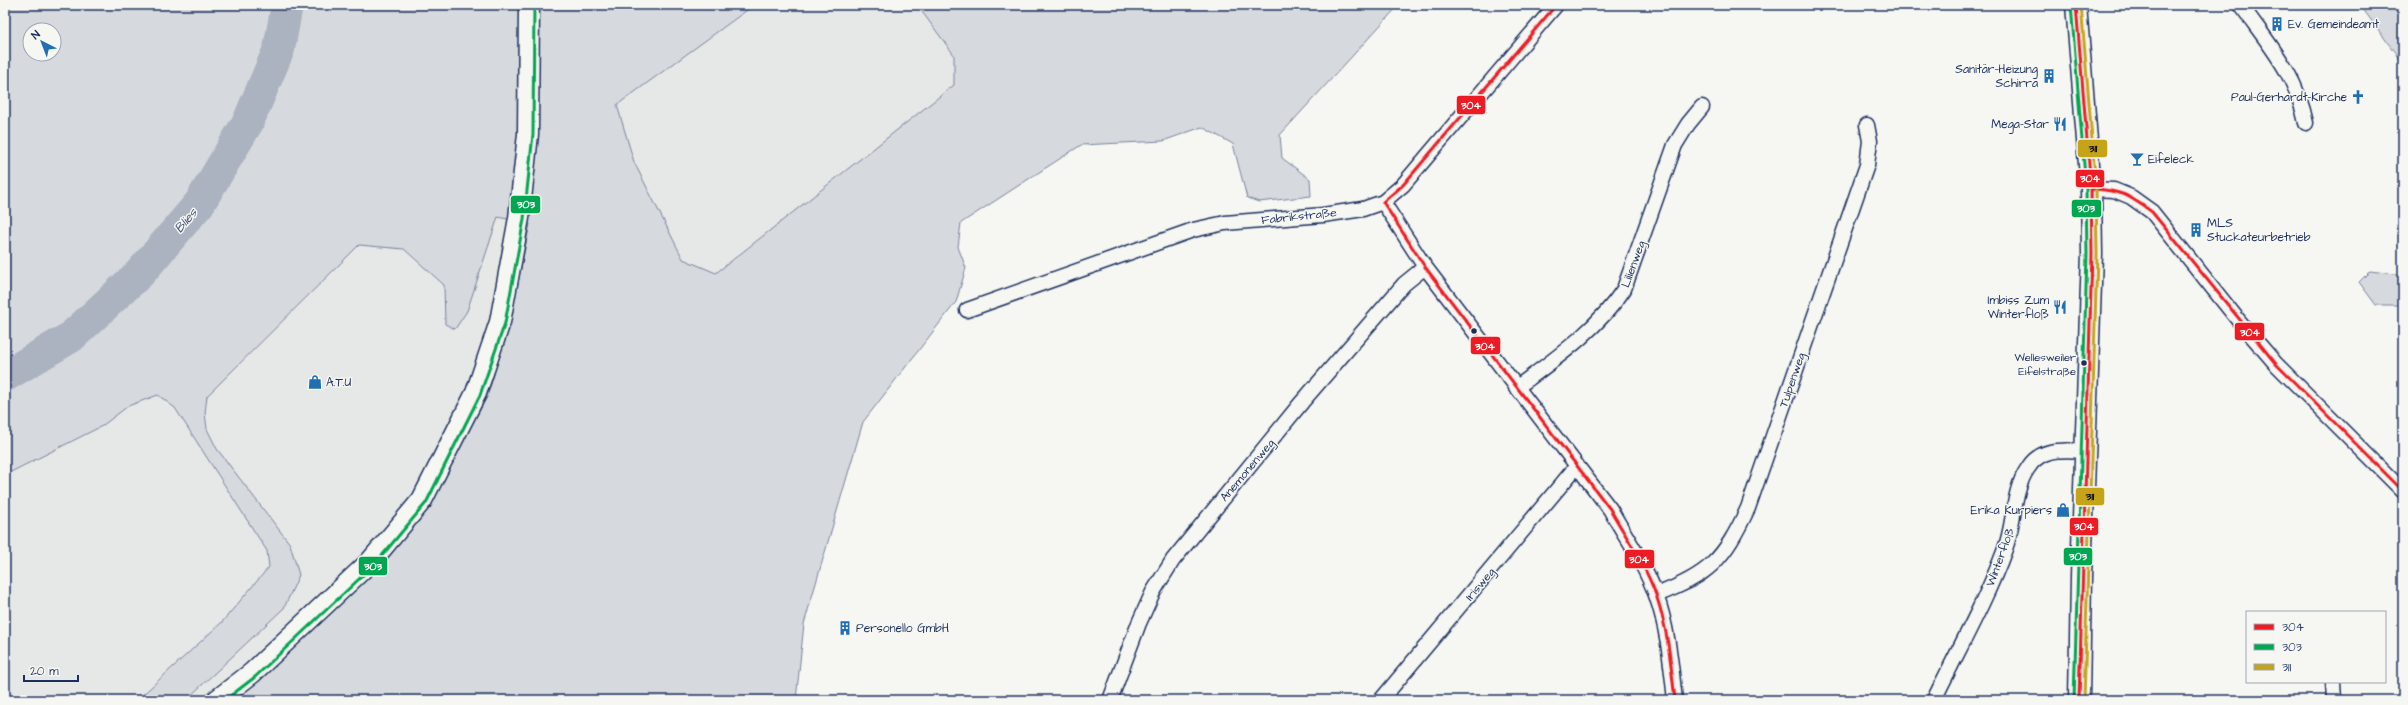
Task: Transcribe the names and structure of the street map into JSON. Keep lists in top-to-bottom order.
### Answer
{
  "streets": {
    "street": [
      "Fabrikstraße",
      "Lilienweg",
      "Tulpenweg",
      "Anemonenweg",
      "Winterfloß",
      "Irisweg"
    ]
  },
  "water": ["Blies"],
  "places": {
    "building": [
      "Ev. Gemeindeamt",
      "Sanitär-Heizung Schirra",
      "MLS Stuckateurbetrieb",
      "Personello GmbH"
    ],
    "church": ["Paul-Gerhardt-Kirche"],
    "restaurant": ["Mega-Star", "Imbiss Zum Winterfloß"],
    "bar": ["Eifeleck"],
    "other": ["Wellesweiler Eifelstraße"],
    "shop": ["A.T.U", "Erika Kurpiers"]
  },
  "lines": ["transit line 304", "transit line 303", "transit line 311"],
  "legend": ["304", "303", "311"],
  "scale_bar": "20 m",
  "north": "top left"
}
